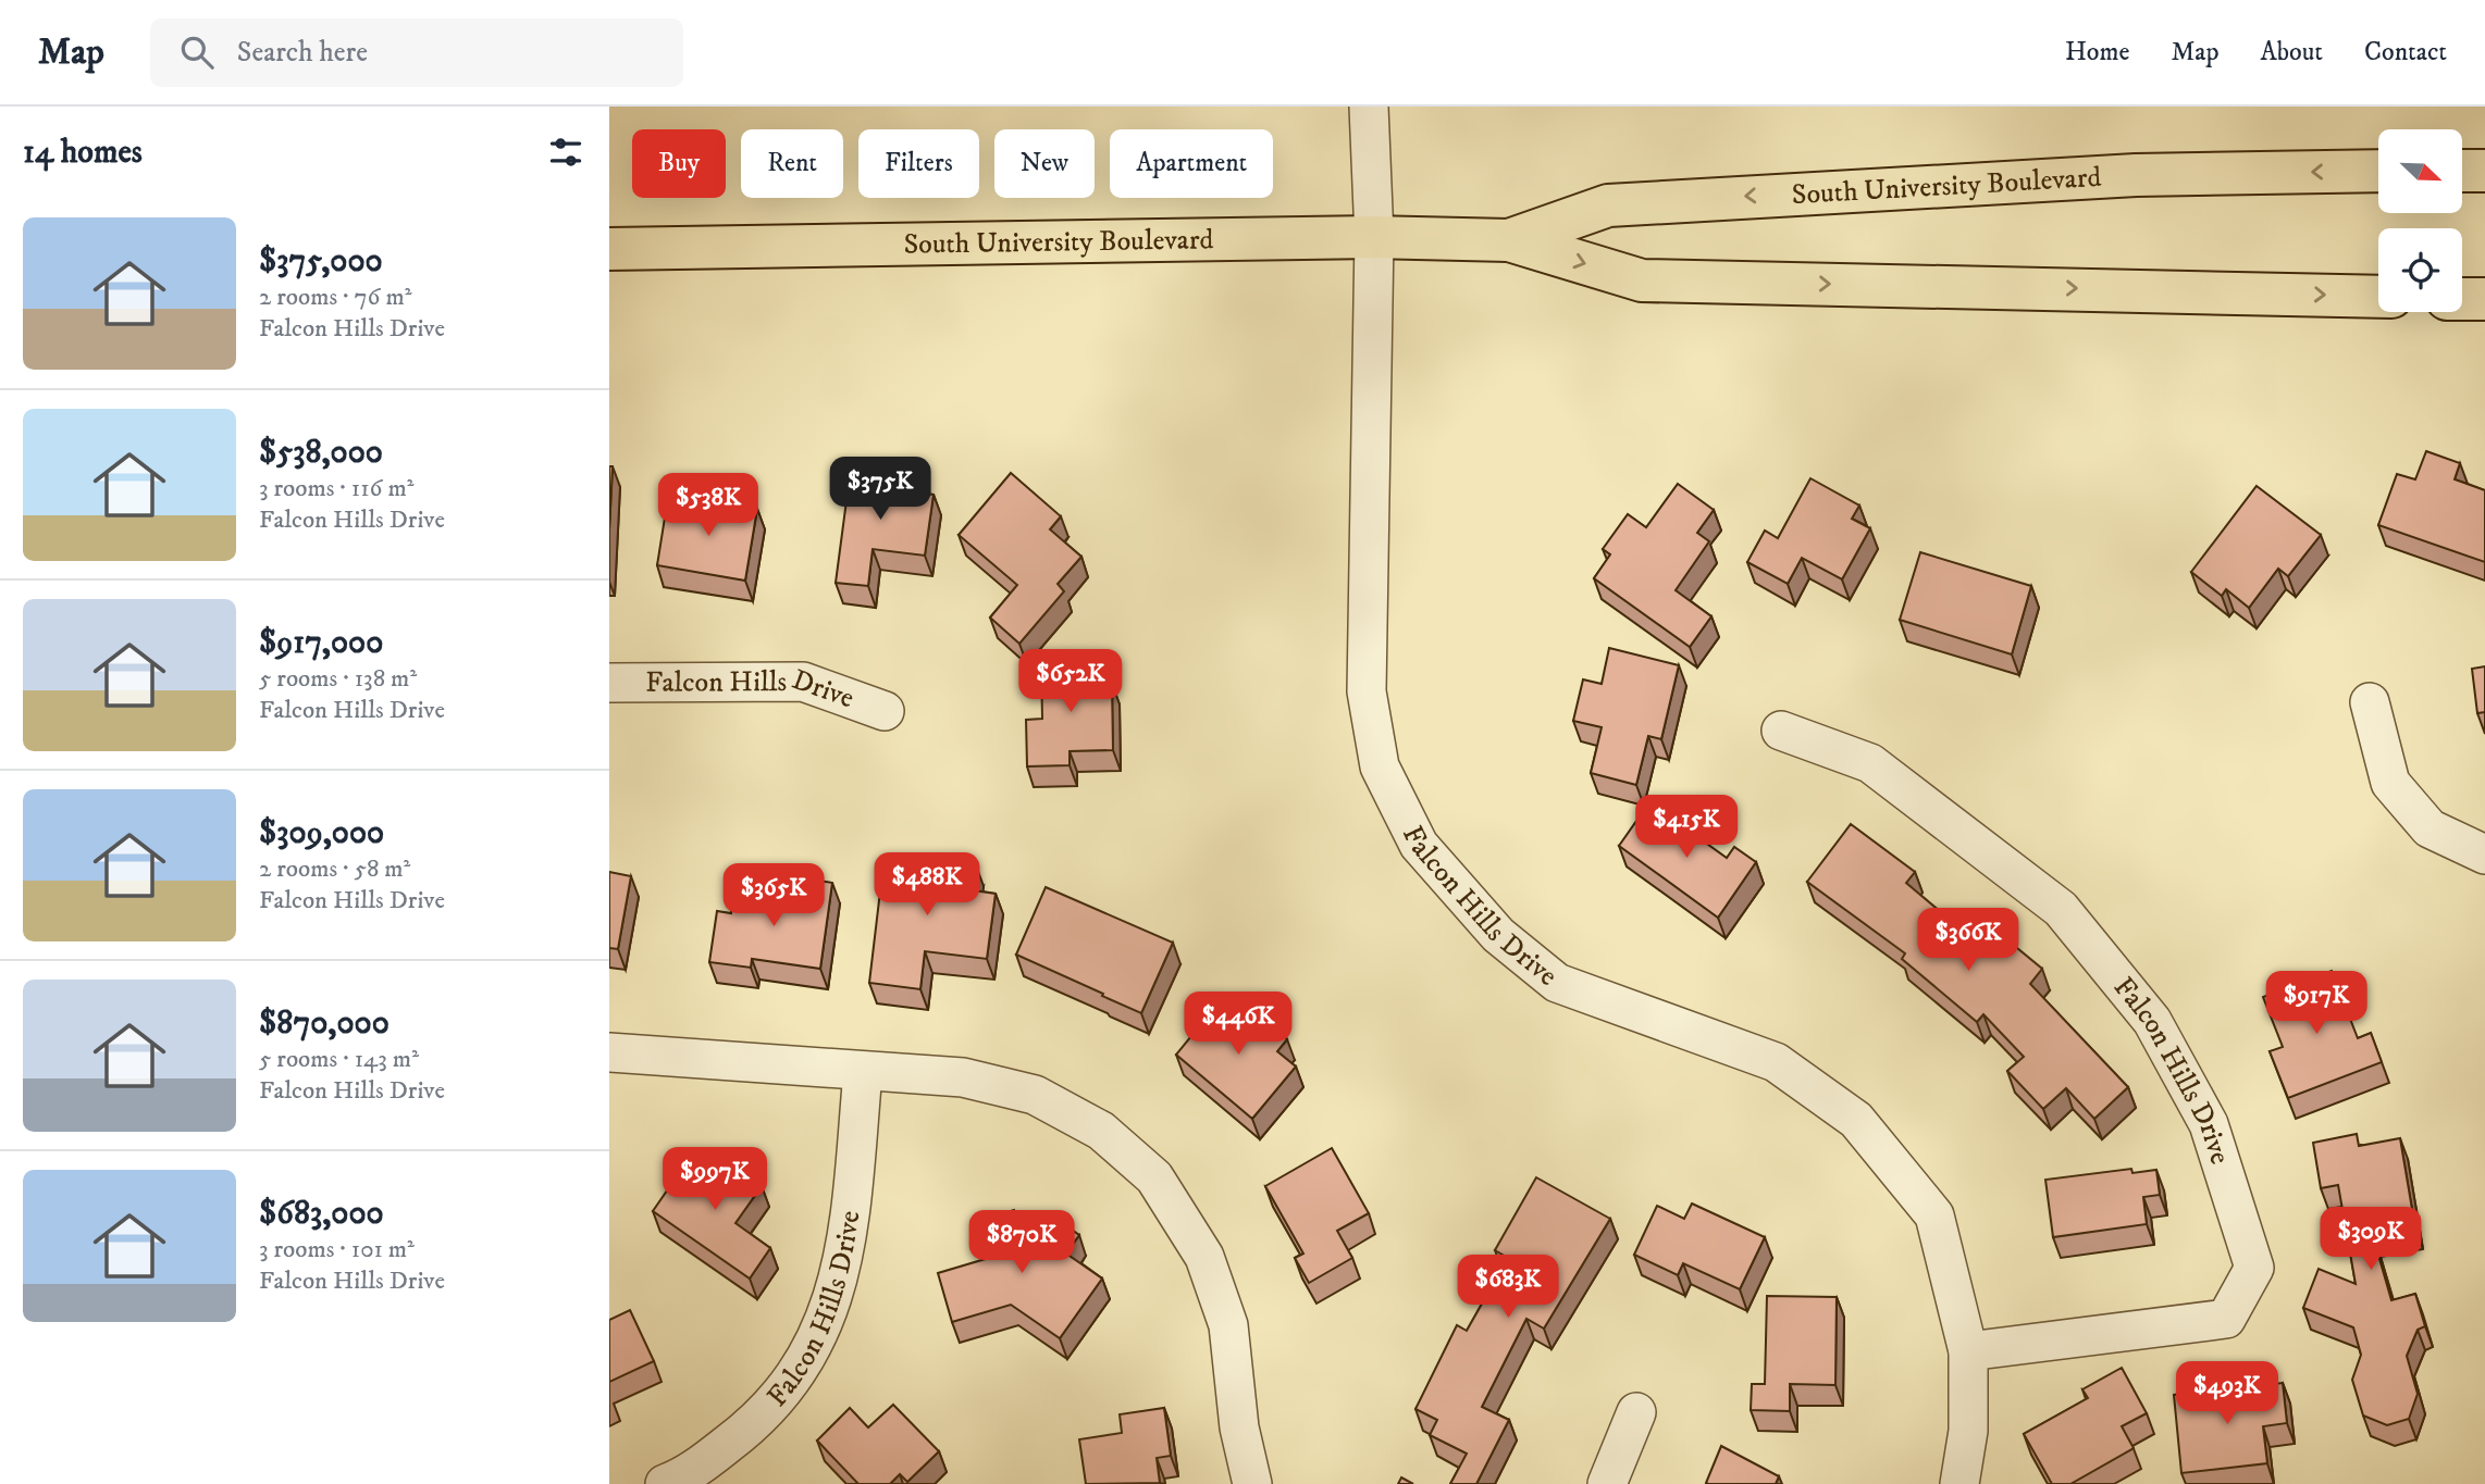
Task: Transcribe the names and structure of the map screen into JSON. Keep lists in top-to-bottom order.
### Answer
{
  "streets": {
    "main road": ["South University Boulevard"],
    "street": ["Falcon Hills Drive"]
  },
  "crossings": [
    ["South University Boulevard", "Falcon Hills Drive"]
  ],
  "north": "bottom right",
  "page": {
    "header": "Map",
    "search": "Search here",
    "nav": [
      "Home",
      "Map",
      "About",
      "Contact"
    ],
    "heading": "14 homes",
    "chip": [
      "Buy",
      "Rent",
      "Filters",
      "New",
      "Apartment"
    ],
    "list": [
      {
        "name": "$375,000",
        "note": "2 rooms · 76 m² · Falcon Hills Drive"
      },
      {
        "name": "$538,000",
        "note": "3 rooms · 116 m² · Falcon Hills Drive"
      },
      {
        "name": "$917,000",
        "note": "5 rooms · 138 m² · Falcon Hills Drive"
      },
      {
        "name": "$309,000",
        "note": "2 rooms · 58 m² · Falcon Hills Drive"
      },
      {
        "name": "$870,000",
        "note": "5 rooms · 143 m² · Falcon Hills Drive"
      },
      {
        "name": "$683,000",
        "note": "3 rooms · 101 m² · Falcon Hills Drive"
      }
    ],
    "price": [
      "$375K",
      "$538K",
      "$652K",
      "$415K",
      "$488K",
      "$365K",
      "$366K",
      "$917K",
      "$446K",
      "$997K",
      "$309K",
      "$870K",
      "$683K",
      "$493K"
    ]
  }
}
